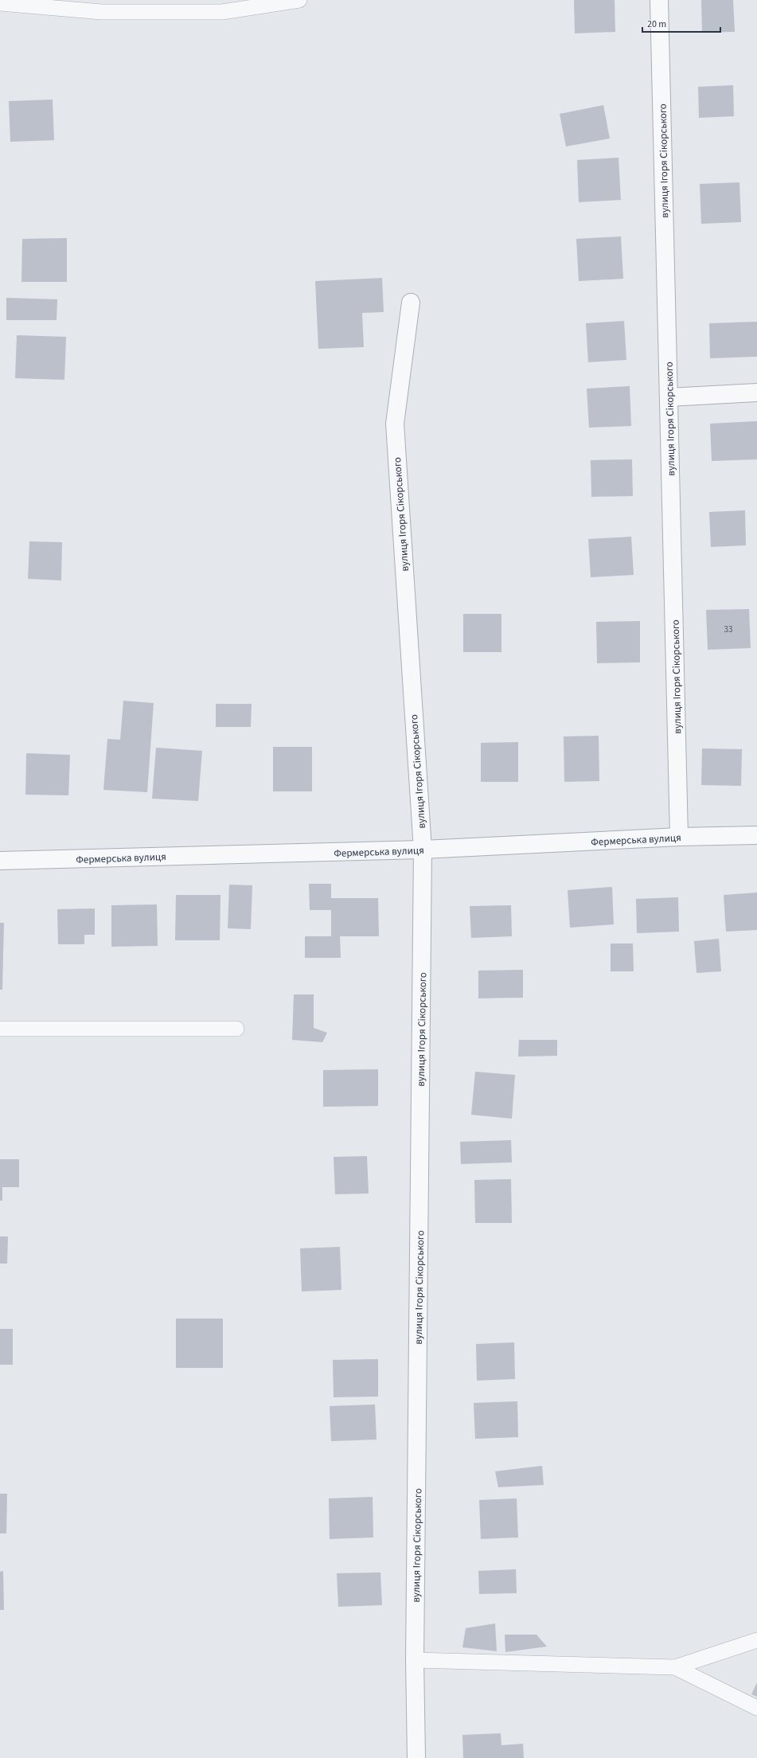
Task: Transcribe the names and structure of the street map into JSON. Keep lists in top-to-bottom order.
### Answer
{
  "streets": {
    "street": ["вулиця Ігоря Сікорського", "Фермерська вулиця"]
  },
  "crossings": [
    ["вулиця Ігоря Сікорського", "Фермерська вулиця"]
  ],
  "house_numbers": ["33"],
  "scale_bar": "20 m"
}
